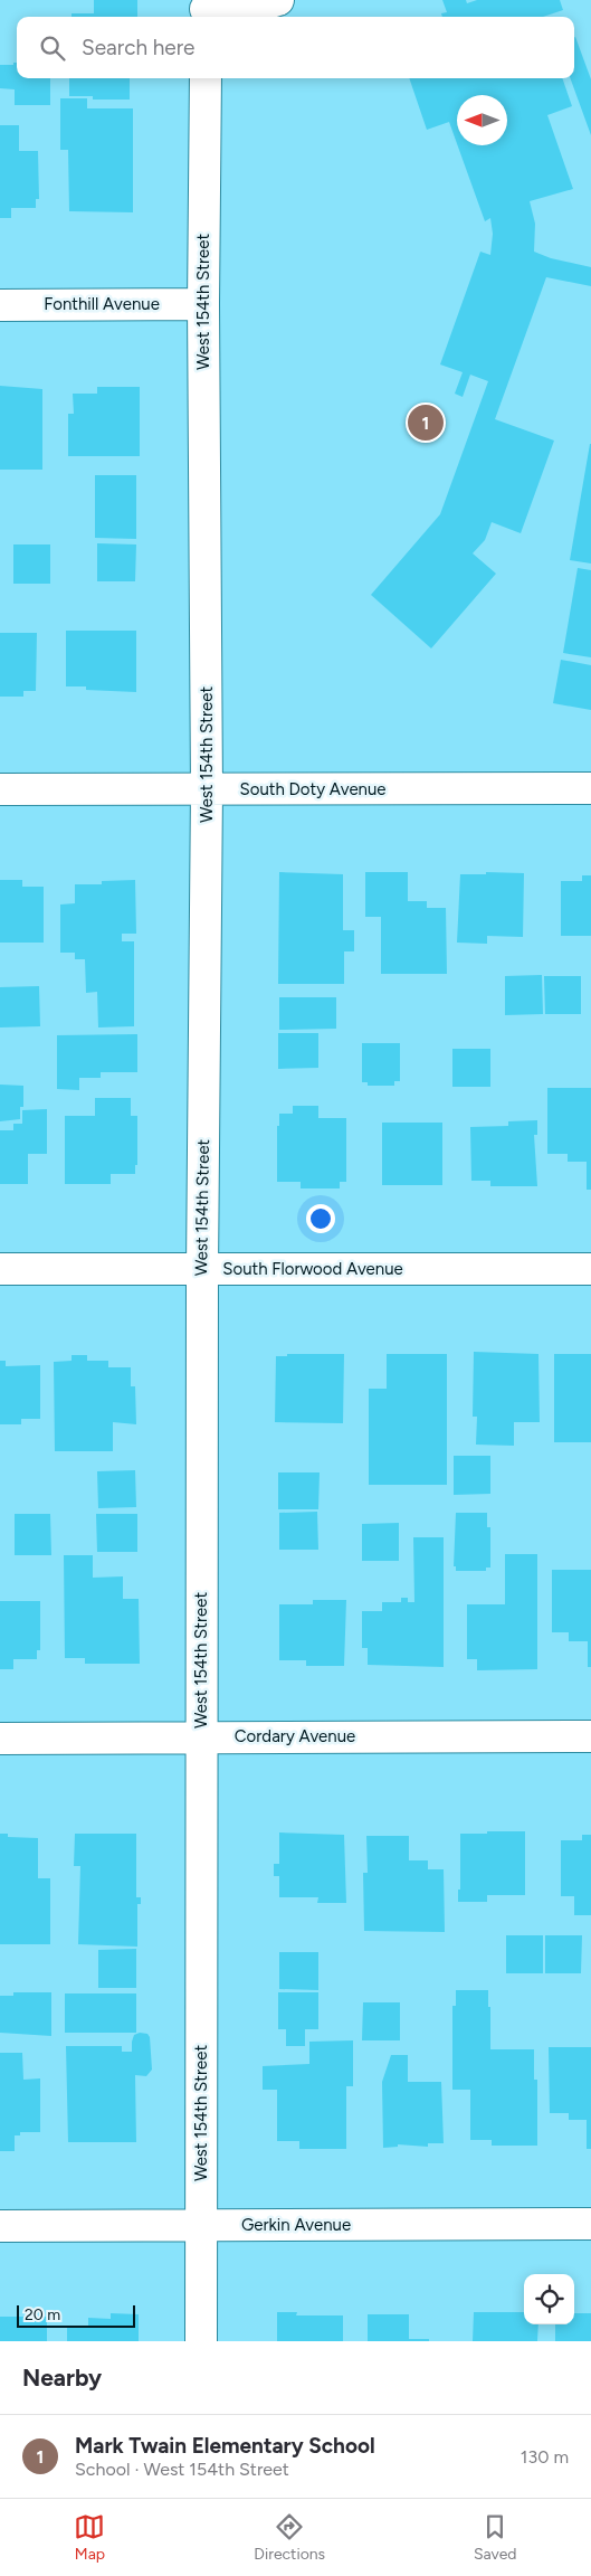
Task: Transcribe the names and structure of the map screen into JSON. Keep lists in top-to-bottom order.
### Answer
{
  "streets": {
    "street": [
      "West 154th Street",
      "Fonthill Avenue",
      "South Doty Avenue",
      "South Florwood Avenue",
      "Cordary Avenue",
      "Gerkin Avenue"
    ]
  },
  "crossings": [
    ["West 154th Street", "Fonthill Avenue"],
    ["West 154th Street", "South Doty Avenue"],
    ["West 154th Street", "South Florwood Avenue"],
    ["West 154th Street", "Cordary Avenue"],
    ["West 154th Street", "Gerkin Avenue"]
  ],
  "scale_bar": "20 m",
  "north": "left",
  "page": {
    "search": "Search here",
    "pins": "1",
    "scale": "20 m",
    "heading": "Nearby",
    "list": [
      {
        "mark": "1",
        "name": "Mark Twain Elementary School",
        "note": "School · West 154th Street",
        "value": "130 m"
      }
    ],
    "nav": ["Map", "Directions", "Saved"]
  }
}
